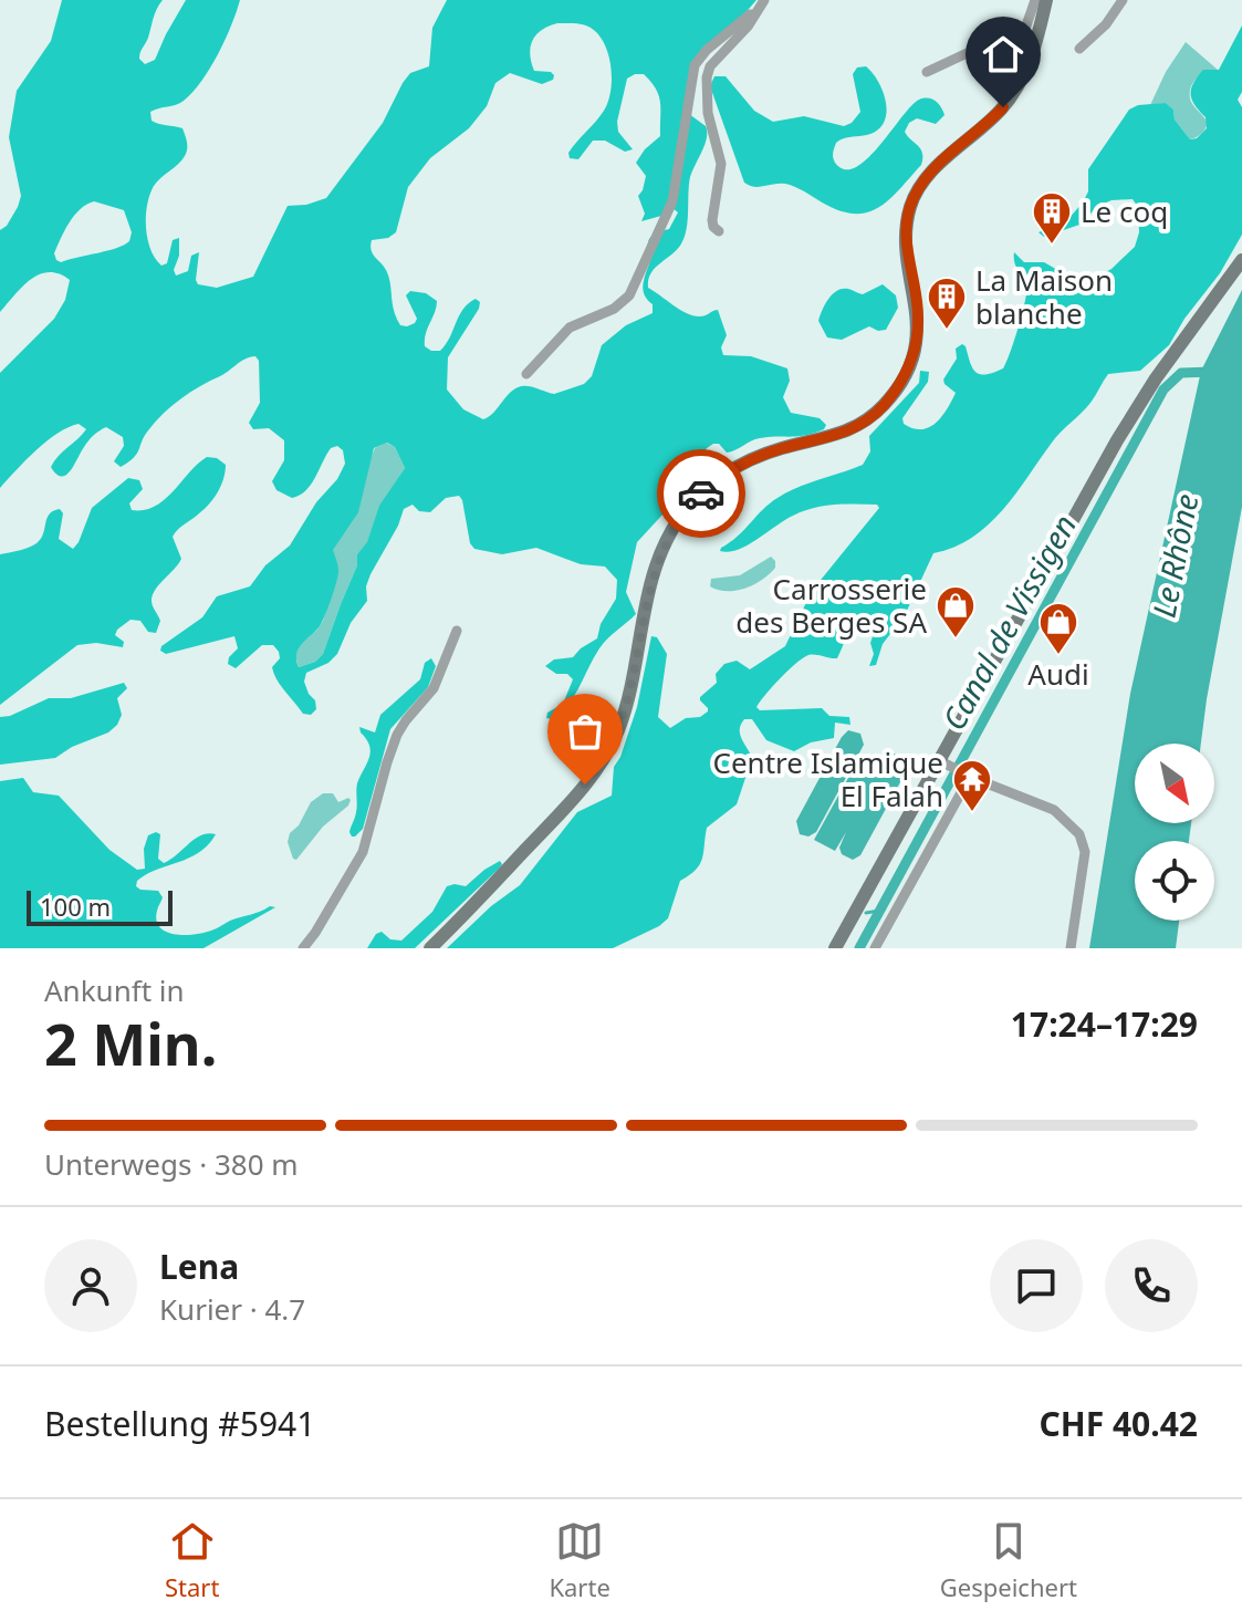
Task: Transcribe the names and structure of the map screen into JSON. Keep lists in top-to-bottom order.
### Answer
{
  "water": ["Le Rhône", "Canal de Vissigen"],
  "places": {
    "building": ["Le coq", "La Maison blanche"],
    "shop": ["Carrosserie des Berges SA", "Audi"],
    "temple": ["Centre Islamique El Falah"]
  },
  "scale_bar": "100 m",
  "north": "bottom right",
  "page": {
    "scale": "100 m",
    "heading": ["2 Min.", "Ankunft in", "17:24–17:29"],
    "panel": [
      "Lena",
      "Kurier · 4.7",
      "Bestellung #5941",
      "CHF 40.42"
    ],
    "bar": "Unterwegs · 380 m",
    "tabs": ["Start", "Karte", "Gespeichert"]
  }
}
